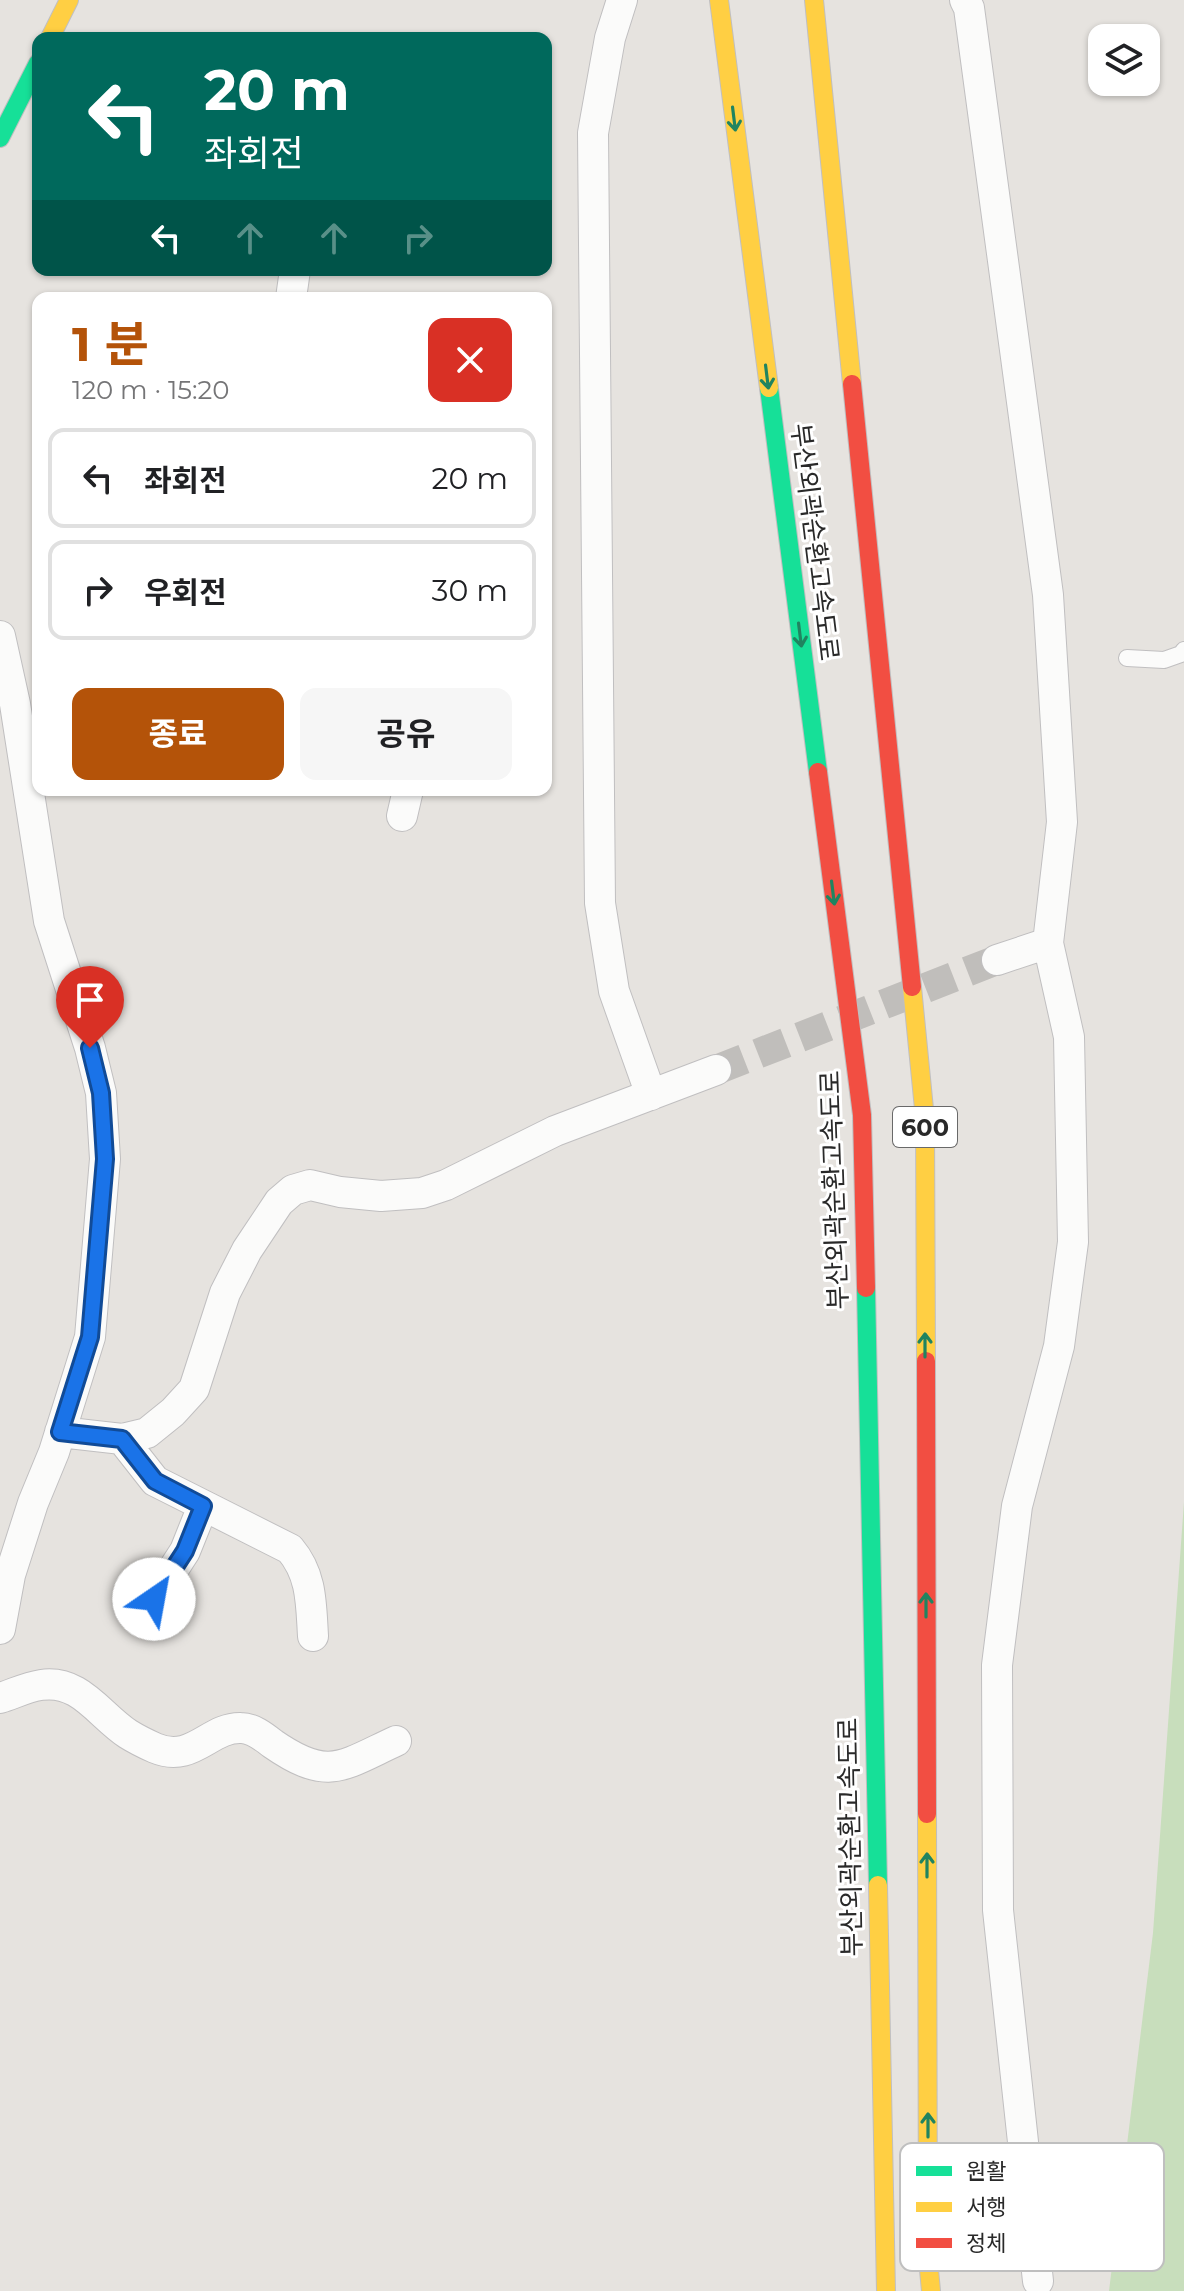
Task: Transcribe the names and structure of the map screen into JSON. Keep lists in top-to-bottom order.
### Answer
{
  "streets": {
    "main road": ["부산외곽순환고속도로", "600"]
  },
  "legend": ["원활", "서행", "정체"],
  "page": {
    "turn": ["20 m", "좌회전"],
    "heading": ["1 분", "120 m · 15:20"],
    "list": [
      {
        "name": "좌회전",
        "value": "20 m"
      },
      {
        "name": "우회전",
        "value": "30 m"
      }
    ],
    "buttons": ["종료", "공유"]
  }
}
